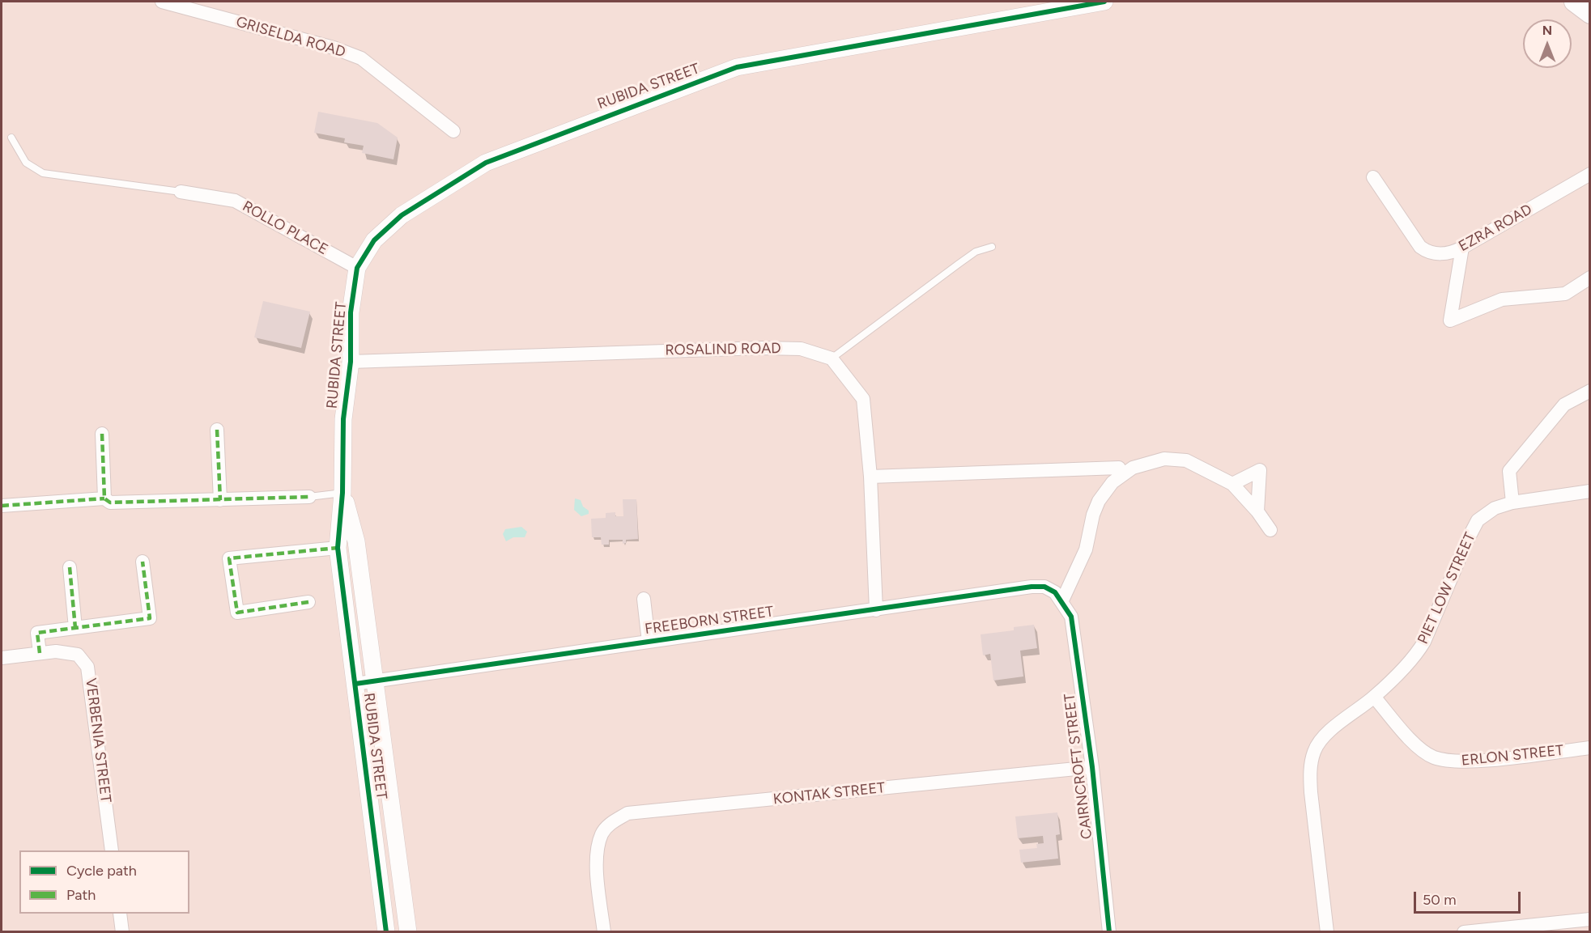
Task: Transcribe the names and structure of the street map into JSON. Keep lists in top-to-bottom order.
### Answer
{
  "streets": {
    "street": [
      "GRISELDA ROAD",
      "RUBIDA STREET",
      "ROLLO PLACE",
      "EZRA ROAD",
      "ROSALIND ROAD",
      "PIET LOW STREET",
      "FREEBORN STREET",
      "VERBENIA STREET",
      "ERLON STREET",
      "CAIRNCROFT STREET",
      "KONTAK STREET"
    ]
  },
  "crossings": [
    ["RUBIDA STREET", "ROLLO PLACE"],
    ["RUBIDA STREET", "ROSALIND ROAD"],
    ["RUBIDA STREET", "FREEBORN STREET"],
    ["PIET LOW STREET", "ERLON STREET"],
    ["FREEBORN STREET", "CAIRNCROFT STREET"],
    ["CAIRNCROFT STREET", "KONTAK STREET"]
  ],
  "legend": ["Cycle path", "Path"],
  "scale_bar": "50 m",
  "north": "top"
}
